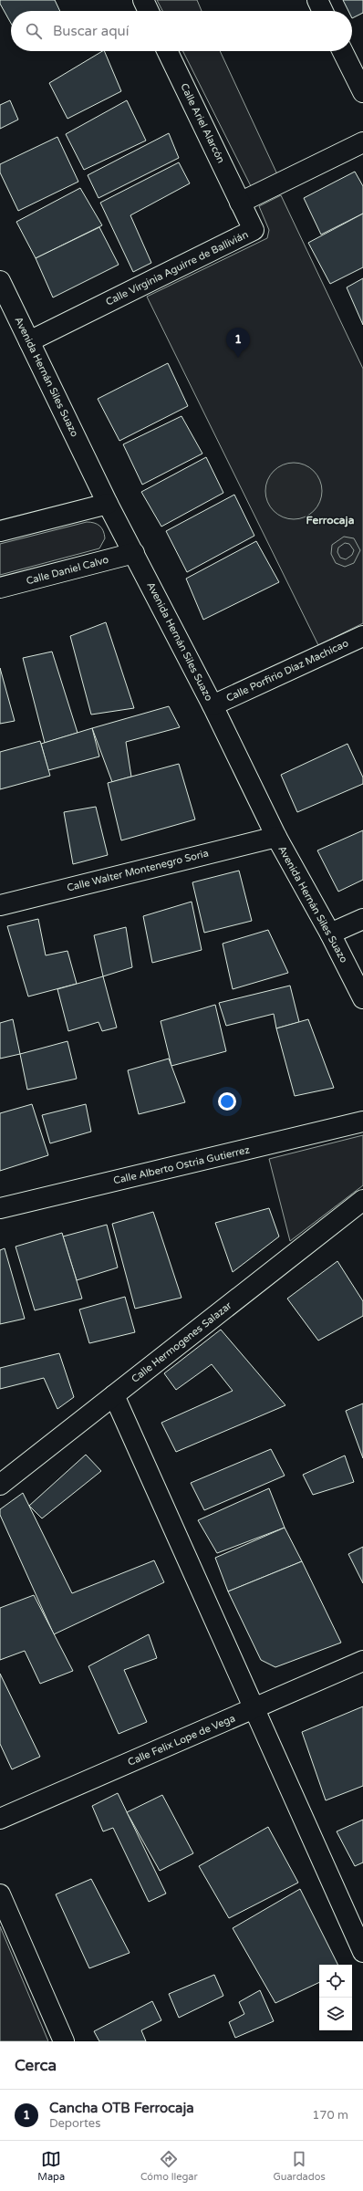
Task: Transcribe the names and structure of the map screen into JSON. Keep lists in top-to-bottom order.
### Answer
{
  "streets": {
    "street": [
      "Calle Ariel Alarcón",
      "Calle Virginia Aguirre de Ballivián",
      "Avenida Hernán Siles Suazo",
      "Calle Daniel Calvo",
      "Calle Porfirio Díaz Machicao",
      "Calle Walter Montenegro Soria",
      "Calle Alberto Ostria Gutierrez",
      "Calle Hermogenes Salazar",
      "Calle Felix Lope de Vega"
    ]
  },
  "crossings": [
    ["Calle Ariel Alarcón", "Calle Virginia Aguirre de Ballivián"],
    ["Calle Virginia Aguirre de Ballivián", "Avenida Hernán Siles Suazo"],
    ["Avenida Hernán Siles Suazo", "Calle Daniel Calvo"],
    ["Avenida Hernán Siles Suazo", "Calle Porfirio Díaz Machicao"],
    ["Avenida Hernán Siles Suazo", "Calle Walter Montenegro Soria"]
  ],
  "districts": ["Ferrocaja"],
  "page": {
    "search": "Buscar aquí",
    "pins": "1",
    "heading": "Cerca",
    "list": [
      {
        "mark": "1",
        "name": "Cancha OTB Ferrocaja",
        "note": "Deportes",
        "value": "170 m"
      }
    ],
    "nav": ["Mapa", "Cómo llegar", "Guardados"]
  }
}
